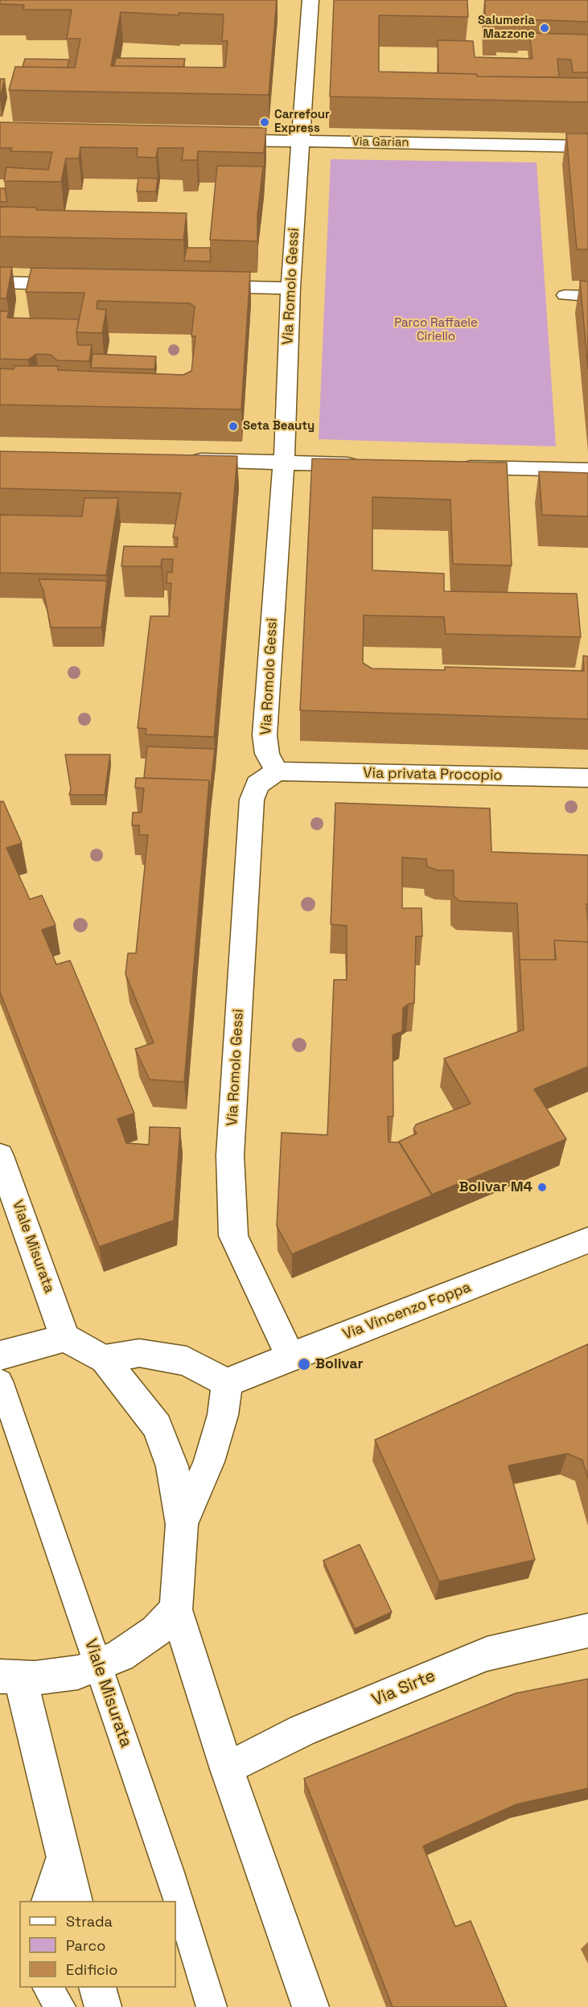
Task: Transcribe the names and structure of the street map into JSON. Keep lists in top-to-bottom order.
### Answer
{
  "streets": {
    "street": [
      "Via Garian",
      "Via Romolo Gessi",
      "Via privata Procopio",
      "Viale Misurata",
      "Via Vincenzo Foppa",
      "Via Sirte"
    ]
  },
  "crossings": [
    ["Via Garian", "Via Romolo Gessi"],
    ["Via Romolo Gessi", "Via privata Procopio"],
    ["Via Romolo Gessi", "Via Vincenzo Foppa"]
  ],
  "parks": ["Parco Raffaele Ciriello"],
  "places": [
    "Salumeria Mazzone",
    "Carrefour Express",
    "Seta Beauty",
    "Bolivar M4",
    "Bolivar"
  ],
  "legend": ["Strada", "Parco", "Edificio"]
}
